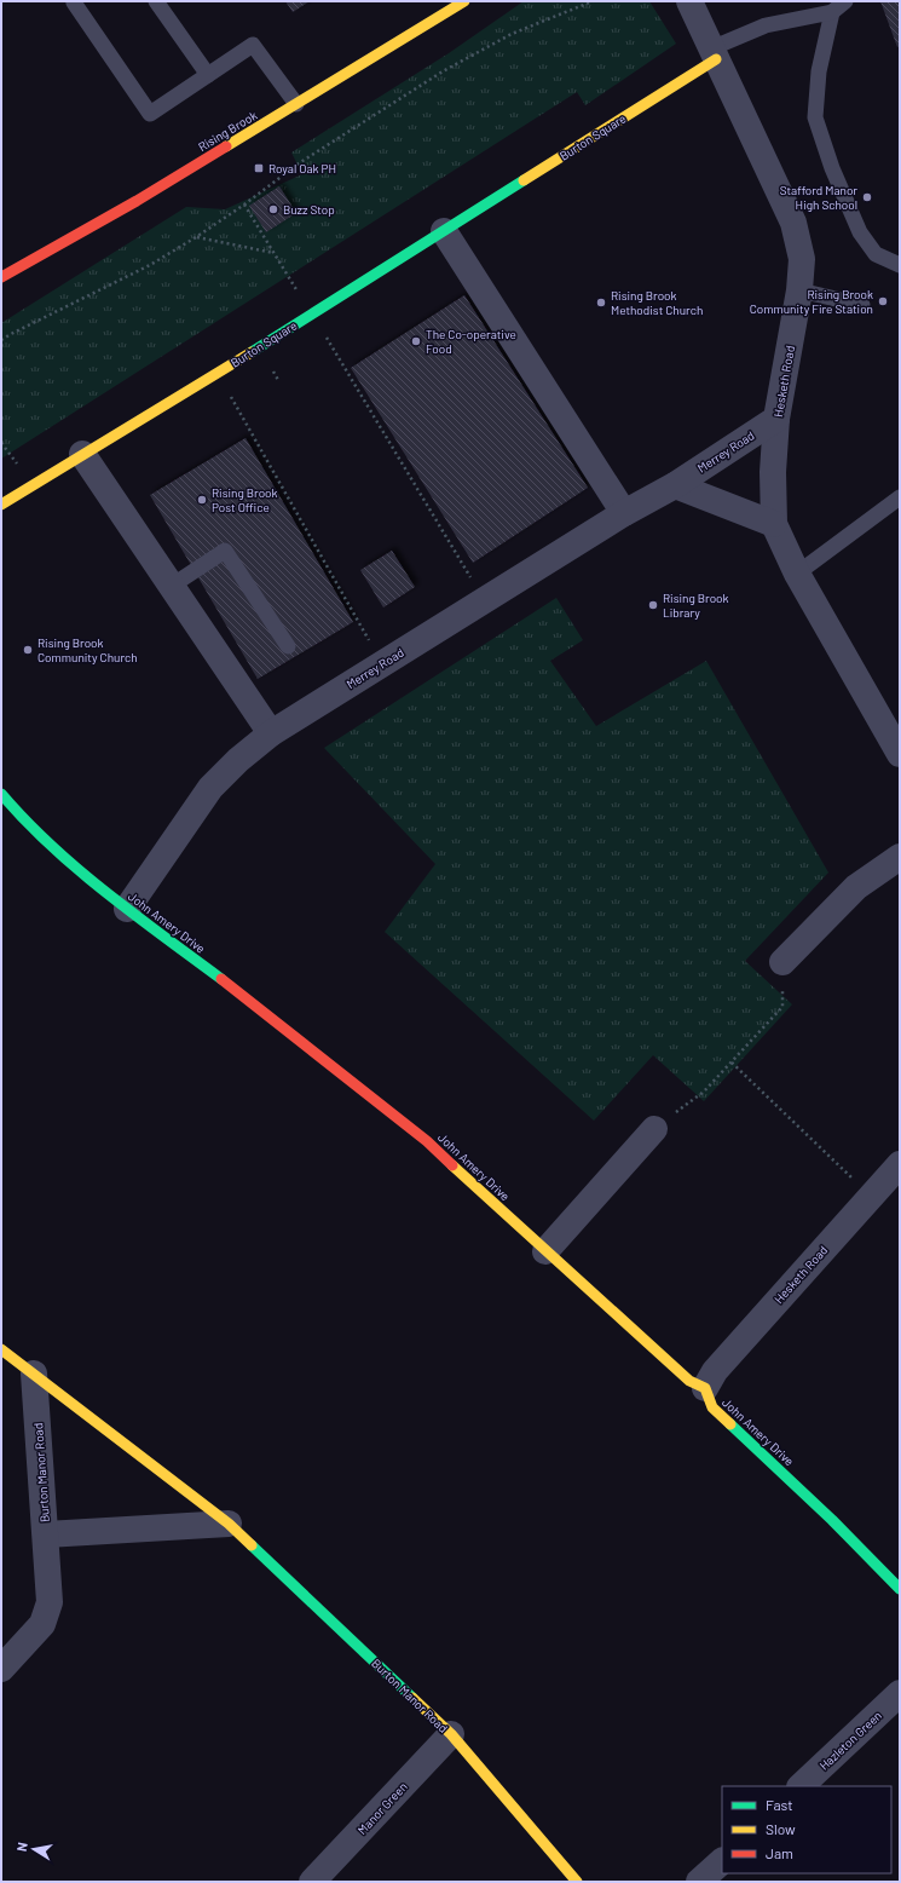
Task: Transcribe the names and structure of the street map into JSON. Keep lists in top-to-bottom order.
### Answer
{
  "streets": {
    "main road": [
      "Rising Brook",
      "Burton Square",
      "John Amery Drive",
      "Burton Manor Road"
    ],
    "street": [
      "Hesketh Road",
      "Merrey Road",
      "Hazleton Green",
      "Manor Green"
    ]
  },
  "crossings": [
    ["Burton Square", "Hesketh Road"],
    ["Hesketh Road", "Merrey Road"],
    ["Hesketh Road", "John Amery Drive"],
    ["Merrey Road", "John Amery Drive"],
    ["Burton Manor Road", "Manor Green"]
  ],
  "places": {
    "transit": ["Royal Oak PH"],
    "other": [
      "Stafford Manor High School",
      "Buzz Stop",
      "Rising Brook Community Fire Station",
      "Rising Brook Methodist Church",
      "The Co-operative Food",
      "Rising Brook Post Office",
      "Rising Brook Library",
      "Rising Brook Community Church"
    ]
  },
  "legend": ["Fast", "Slow", "Jam"],
  "north": "left"
}
